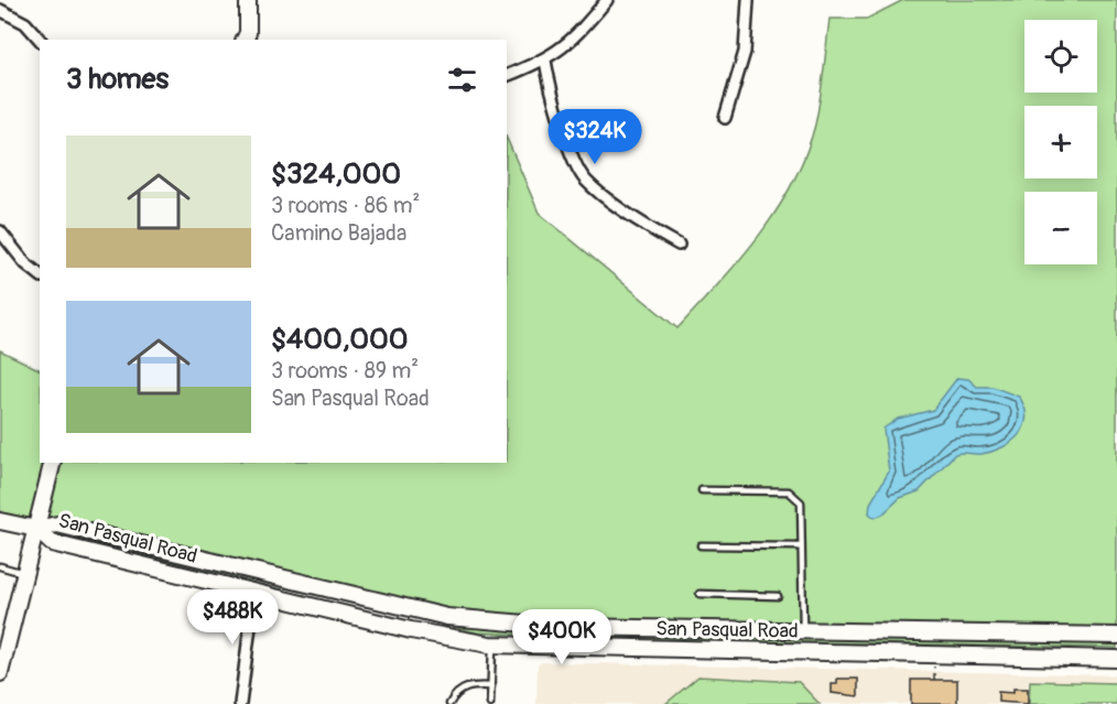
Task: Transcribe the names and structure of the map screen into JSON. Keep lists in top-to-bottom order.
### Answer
{
  "streets": {
    "main road": ["San Pasqual Road"]
  },
  "page": {
    "map_buttons": ["+", "−"],
    "heading": "3 homes",
    "price": ["$324K", "$488K", "$400K"],
    "list": [
      {
        "name": "$324,000",
        "note": "3 rooms · 86 m² · Camino Bajada"
      },
      {
        "name": "$400,000",
        "note": "3 rooms · 89 m² · San Pasqual Road"
      }
    ]
  }
}
